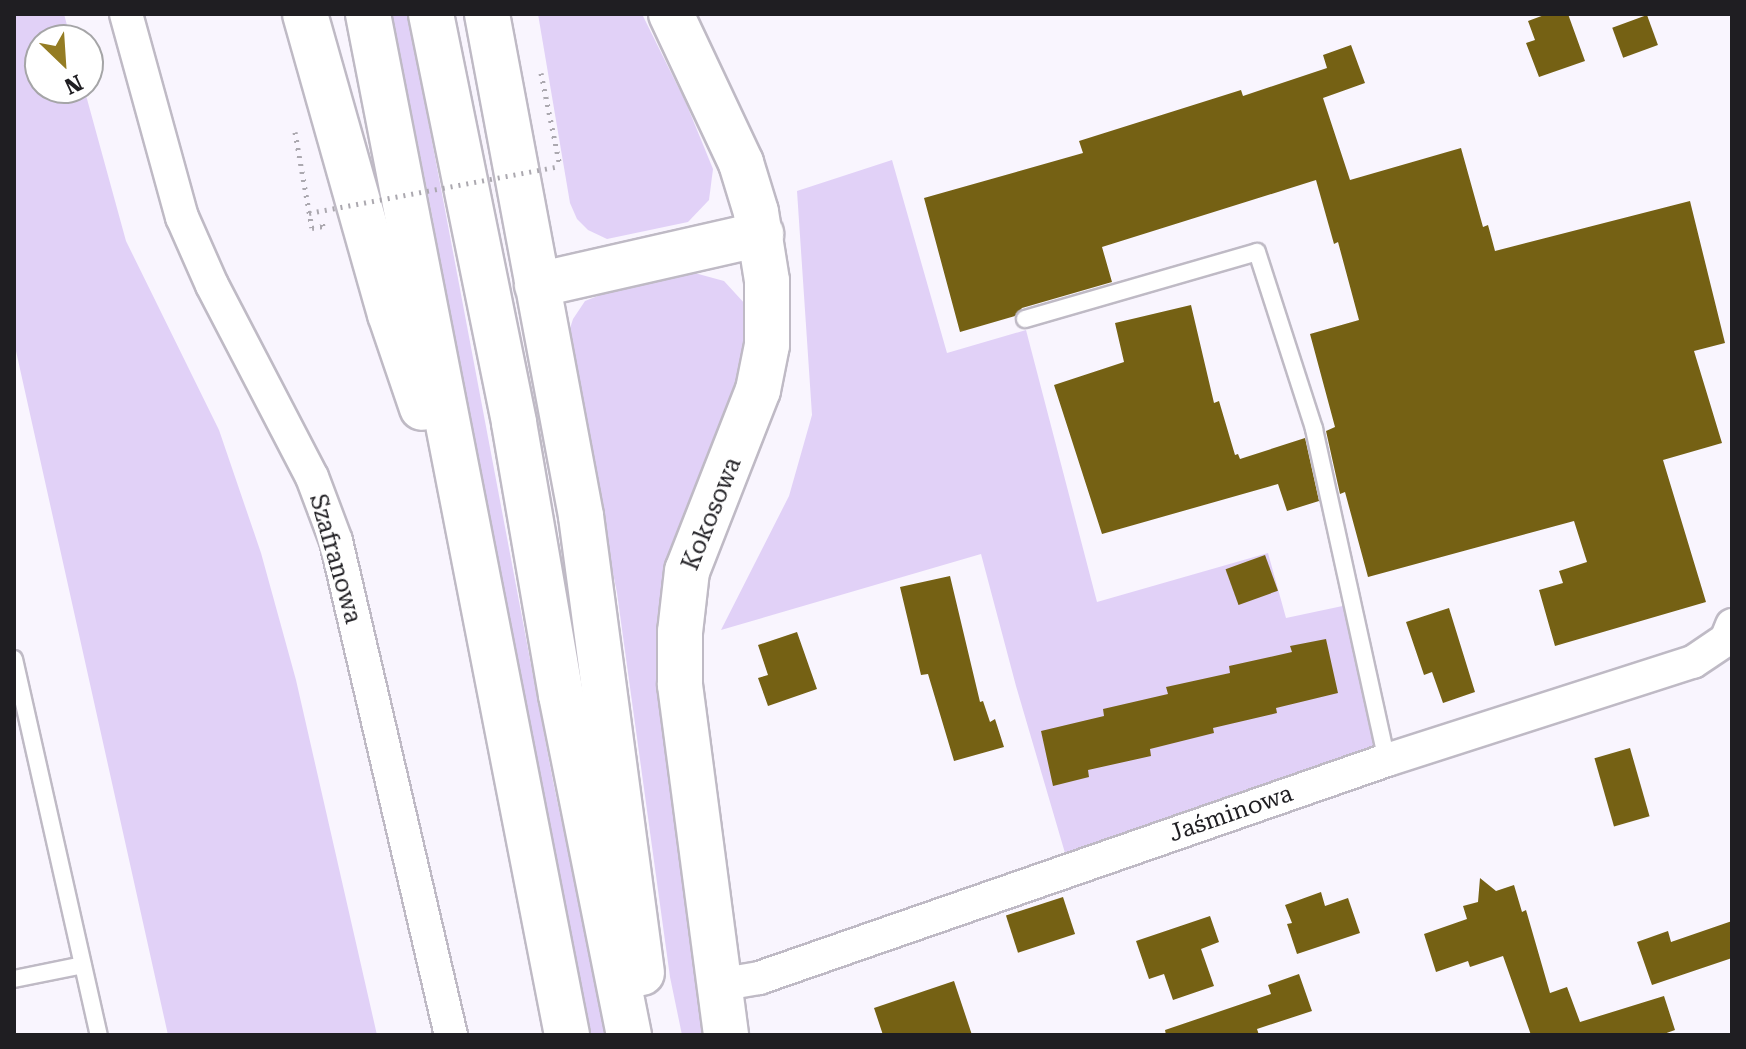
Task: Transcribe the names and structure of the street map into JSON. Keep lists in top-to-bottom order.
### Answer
{
  "streets": {
    "main road": ["Kokosowa"],
    "street": ["Szafranowa", "Jaśminowa"]
  },
  "crossings": [
    ["Kokosowa", "Jaśminowa"]
  ],
  "north": "bottom right"
}
